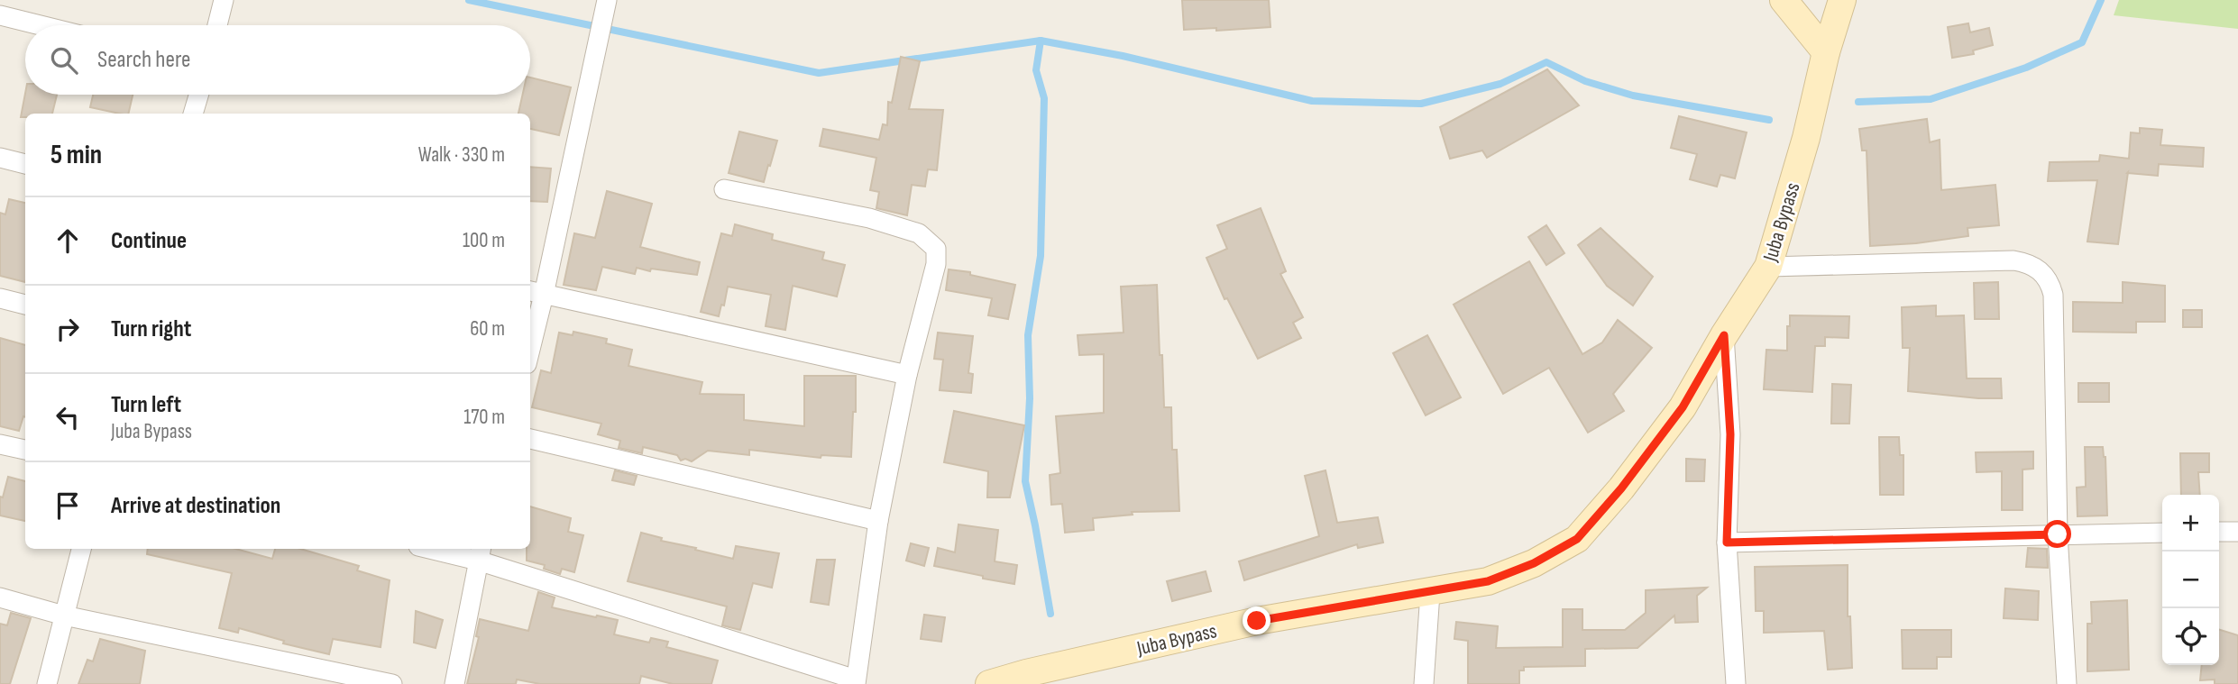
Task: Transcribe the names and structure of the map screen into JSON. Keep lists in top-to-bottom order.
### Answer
{
  "streets": {
    "main road": ["Juba Bypass"]
  },
  "page": {
    "search": "Search here",
    "heading": ["5 min", "Walk · 330 m"],
    "list": [
      ["Continue", "100 m"],
      ["Turn right", "60 m"],
      ["Turn left", "Juba Bypass", "170 m"],
      "Arrive at destination"
    ],
    "map_buttons": ["+", "−"]
  }
}
